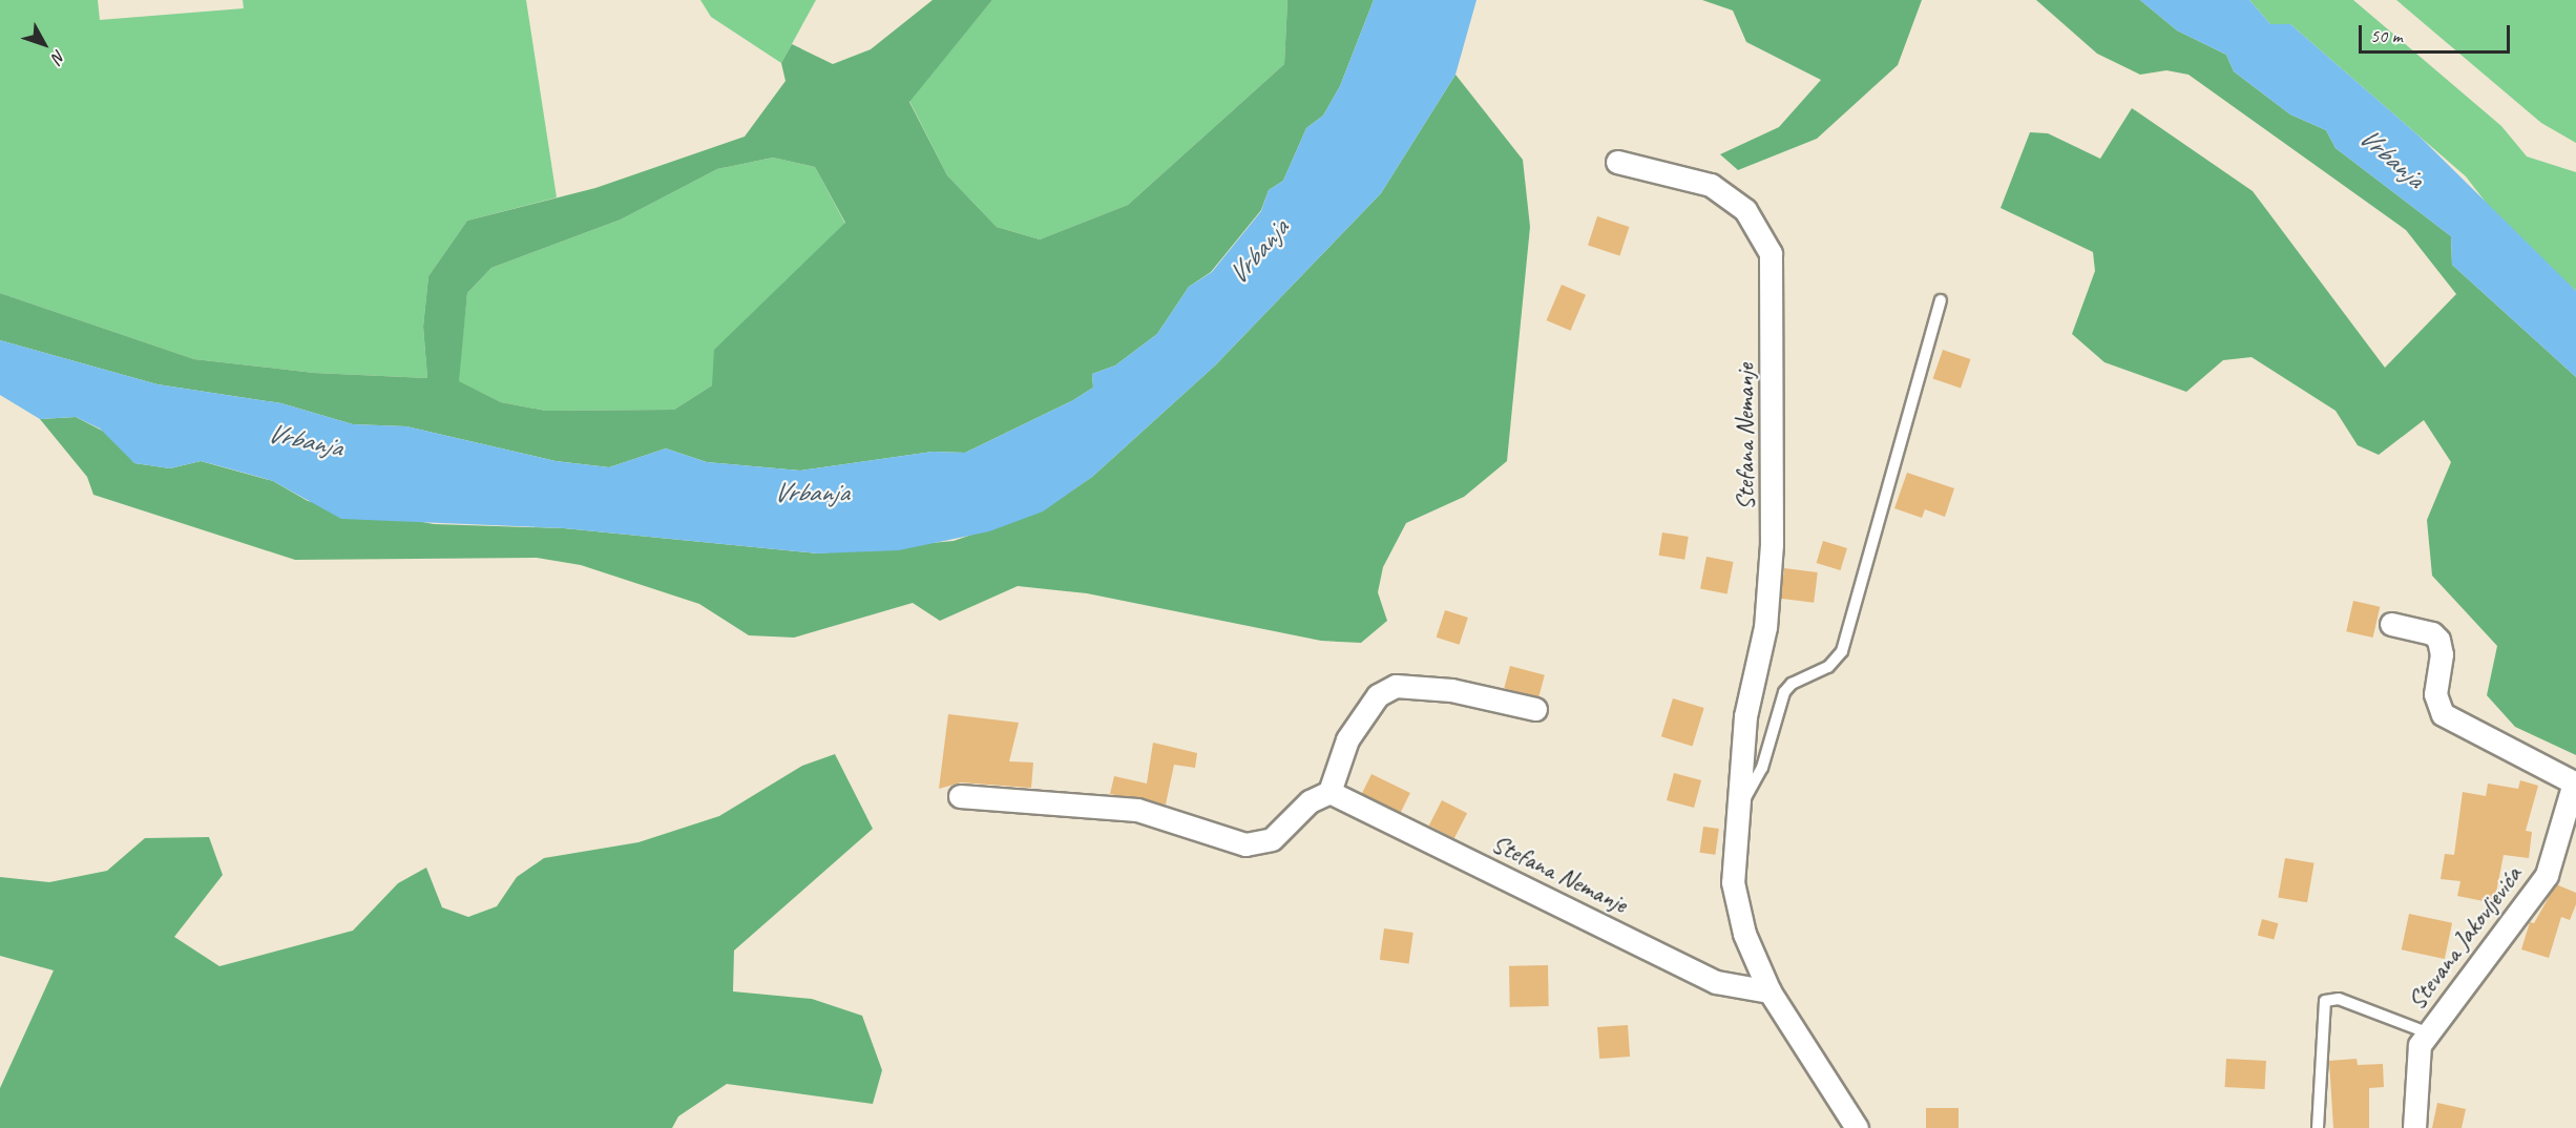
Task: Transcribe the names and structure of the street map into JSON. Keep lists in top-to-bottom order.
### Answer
{
  "streets": {
    "street": ["Stefana Nemanje", "Stevana Jakovljevića"]
  },
  "water": ["Vrbanja"],
  "scale_bar": "50 m",
  "north": "bottom right"
}
